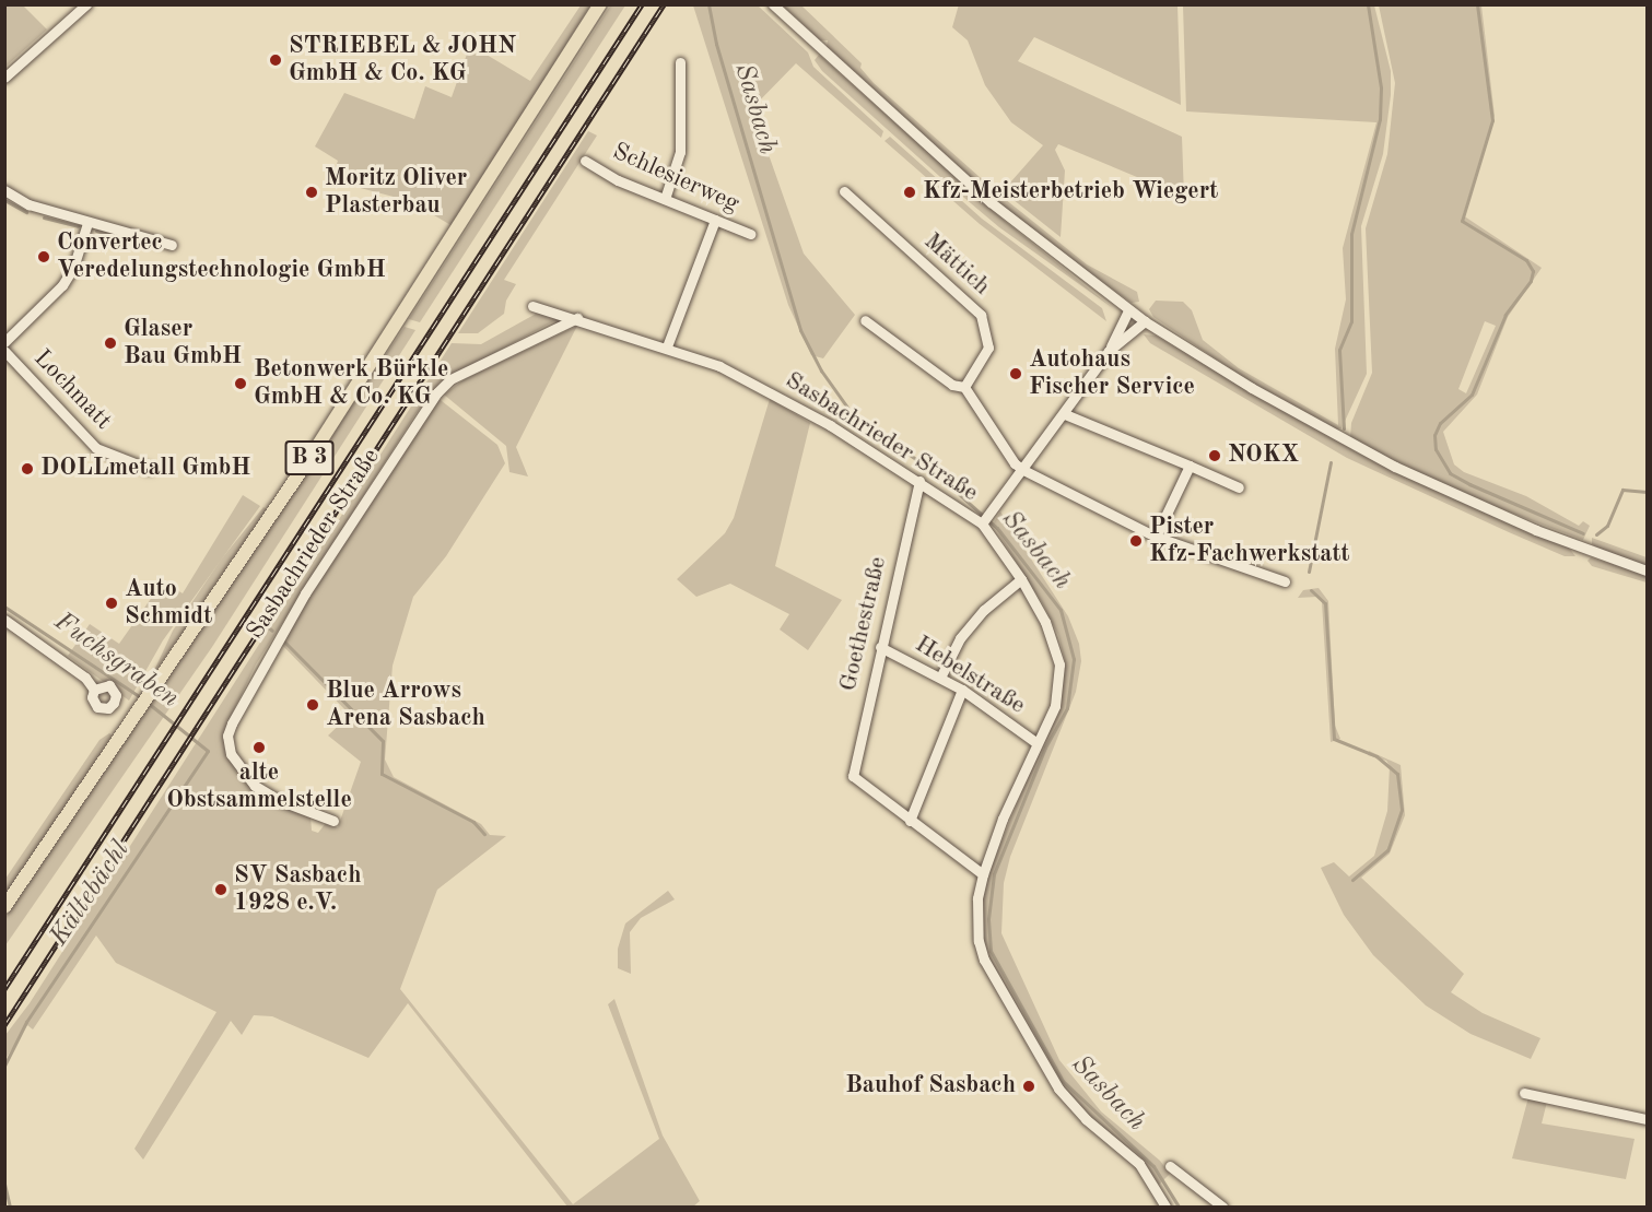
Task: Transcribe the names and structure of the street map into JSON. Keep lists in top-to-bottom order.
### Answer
{
  "streets": {
    "main road": ["B 3"],
    "street": [
      "Schlesierweg",
      "Mättich",
      "Lochmatt",
      "Sasbachrieder Straße",
      "Goethestraße",
      "Hebelstraße"
    ]
  },
  "crossings": [
    ["Sasbachrieder Straße", "Goethestraße"],
    ["Sasbachrieder Straße", "Hebelstraße"],
    ["Goethestraße", "Hebelstraße"]
  ],
  "water": ["Sasbach", "Fuchsgraben", "Kältebächl"],
  "places": [
    "STRIEBEL & JOHN GmbH & Co. KG",
    "Moritz Oliver Plasterbau",
    "Kfz-Meisterbetrieb Wiegert",
    "Convertec Veredelungstechnologie GmbH",
    "Glaser Bau GmbH",
    "Autohaus Fischer Service",
    "Betonwerk Bürkle GmbH & Co. KG",
    "NOKX",
    "DOLLmetall GmbH",
    "Pister Kfz-Fachwerkstatt",
    "Auto Schmidt",
    "Blue Arrows Arena Sasbach",
    "alte Obstsammelstelle",
    "SV Sasbach 1928 e.V.",
    "Bauhof Sasbach"
  ]
}
